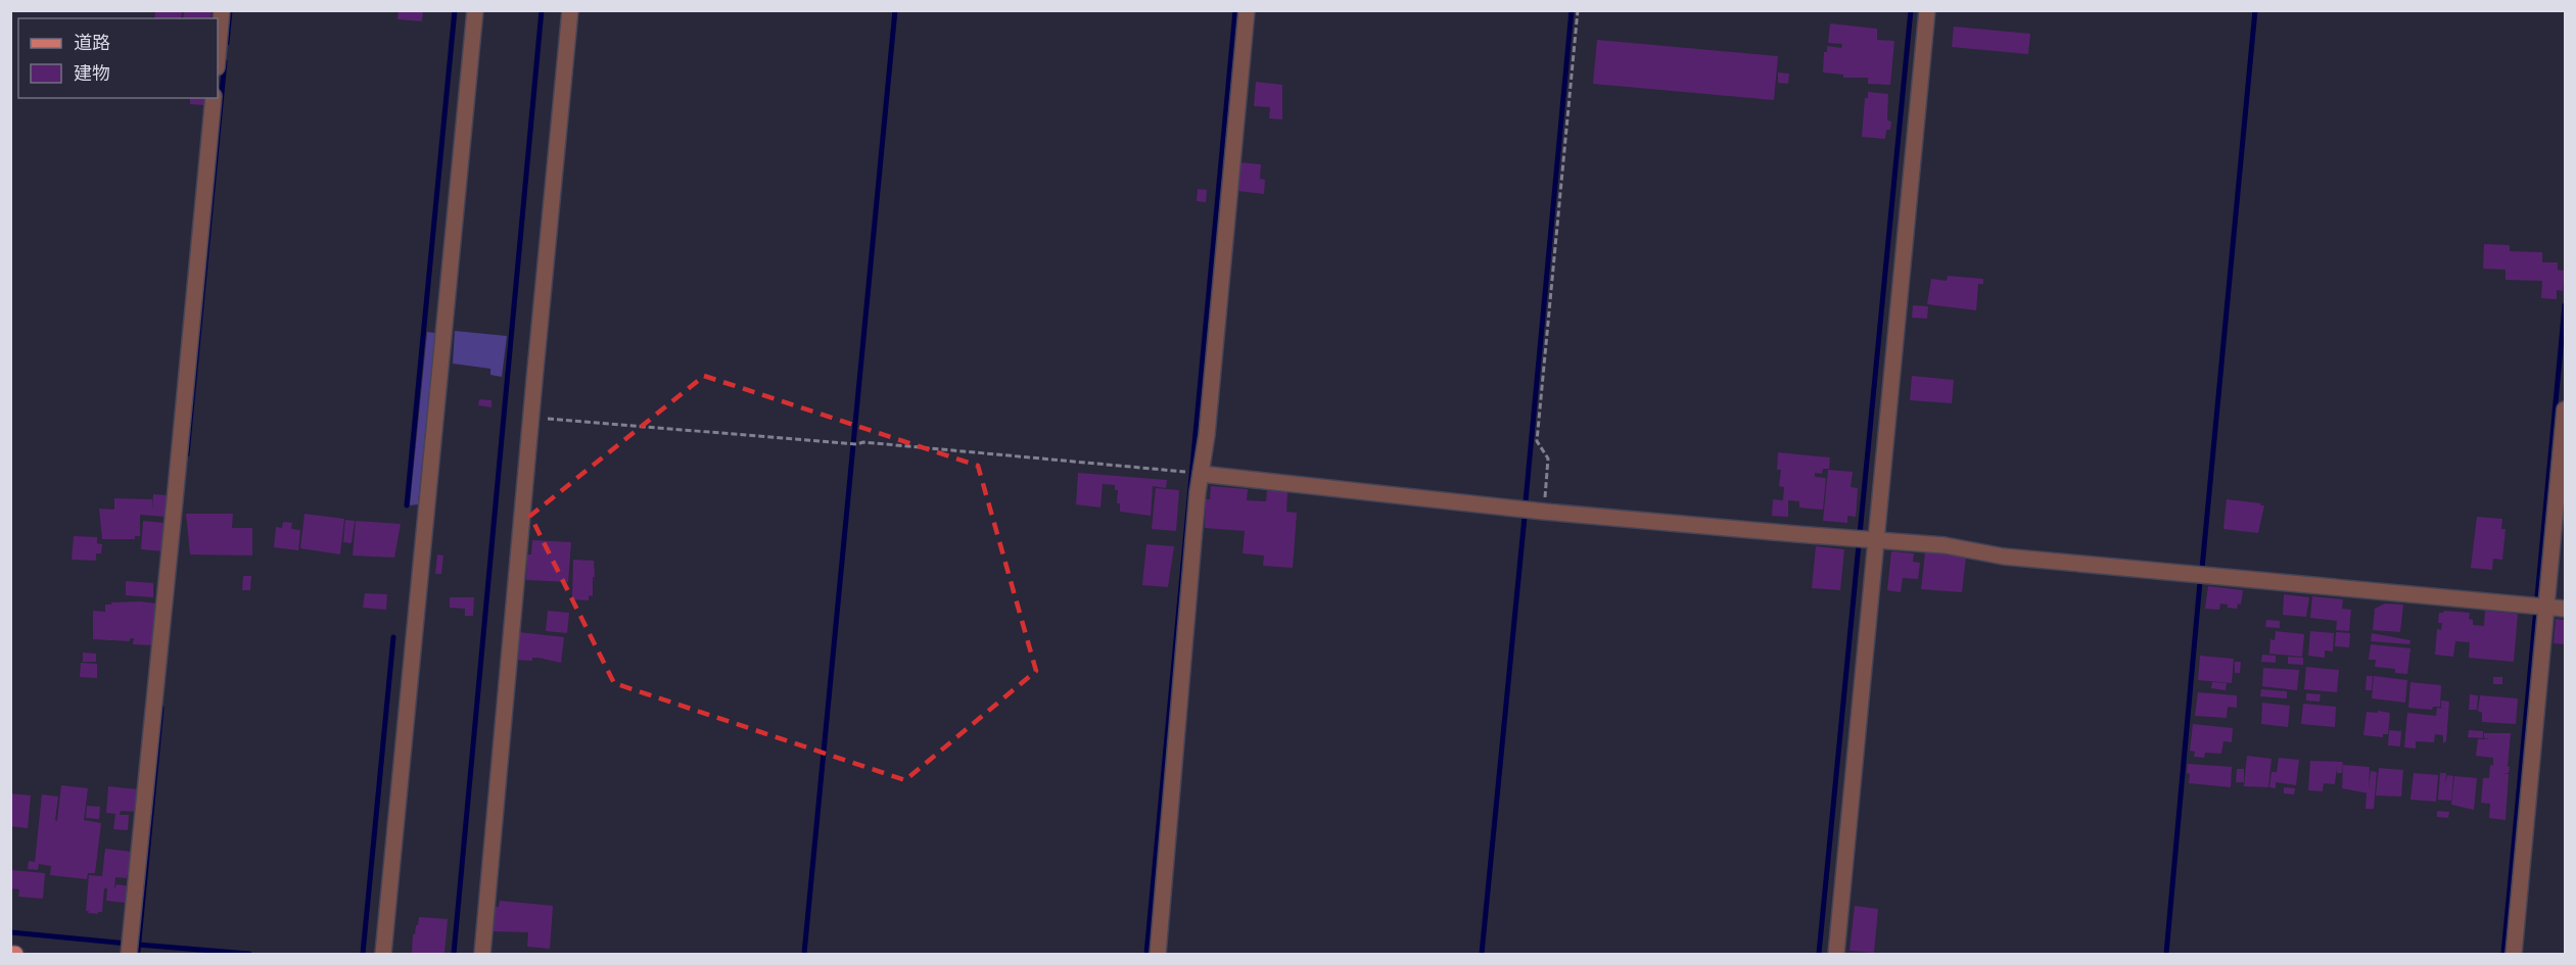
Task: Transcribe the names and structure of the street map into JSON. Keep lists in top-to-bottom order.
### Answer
{
  "legend": ["道路", "建物"]
}
